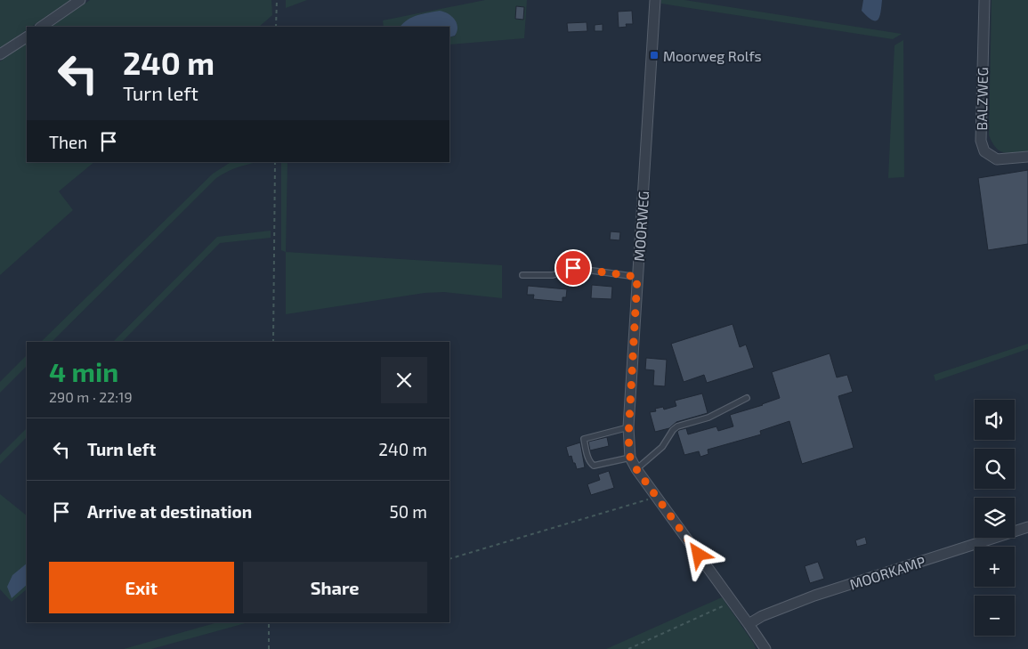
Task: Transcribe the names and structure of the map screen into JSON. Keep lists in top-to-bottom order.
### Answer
{
  "streets": {
    "street": ["BALZWEG", "MOORWEG", "MOORKAMP"]
  },
  "crossings": [
    ["MOORWEG", "MOORKAMP"]
  ],
  "places": {
    "transit": ["Moorweg Rolfs"]
  },
  "page": {
    "turn": ["240 m", "Turn left"],
    "then": "Then",
    "heading": ["4 min", "290 m · 22:19"],
    "map_buttons": ["+", "−"],
    "list": [
      {
        "name": "Turn left",
        "value": "240 m"
      },
      {
        "name": "Arrive at destination",
        "value": "50 m"
      }
    ],
    "buttons": ["Exit", "Share"]
  }
}
